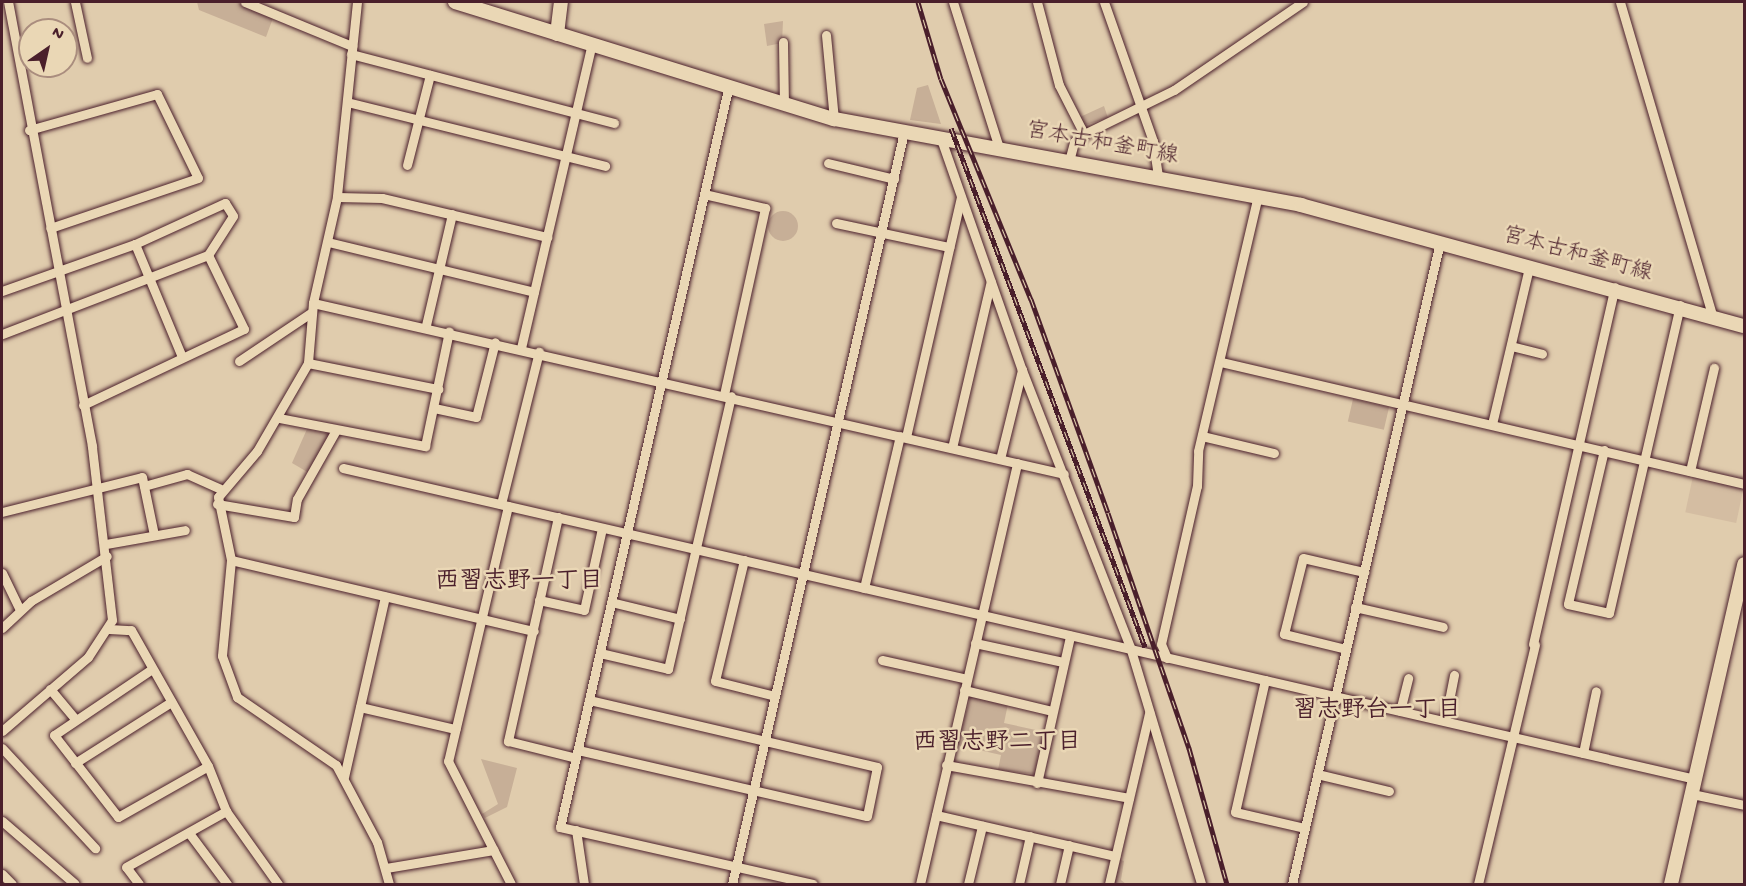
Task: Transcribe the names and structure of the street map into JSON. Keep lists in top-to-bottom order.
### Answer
{
  "streets": {
    "street": ["宮本古和釜町線"]
  },
  "districts": ["西習志野一丁目", "習志野台一丁目", "西習志野二丁目"],
  "north": "top right"
}
